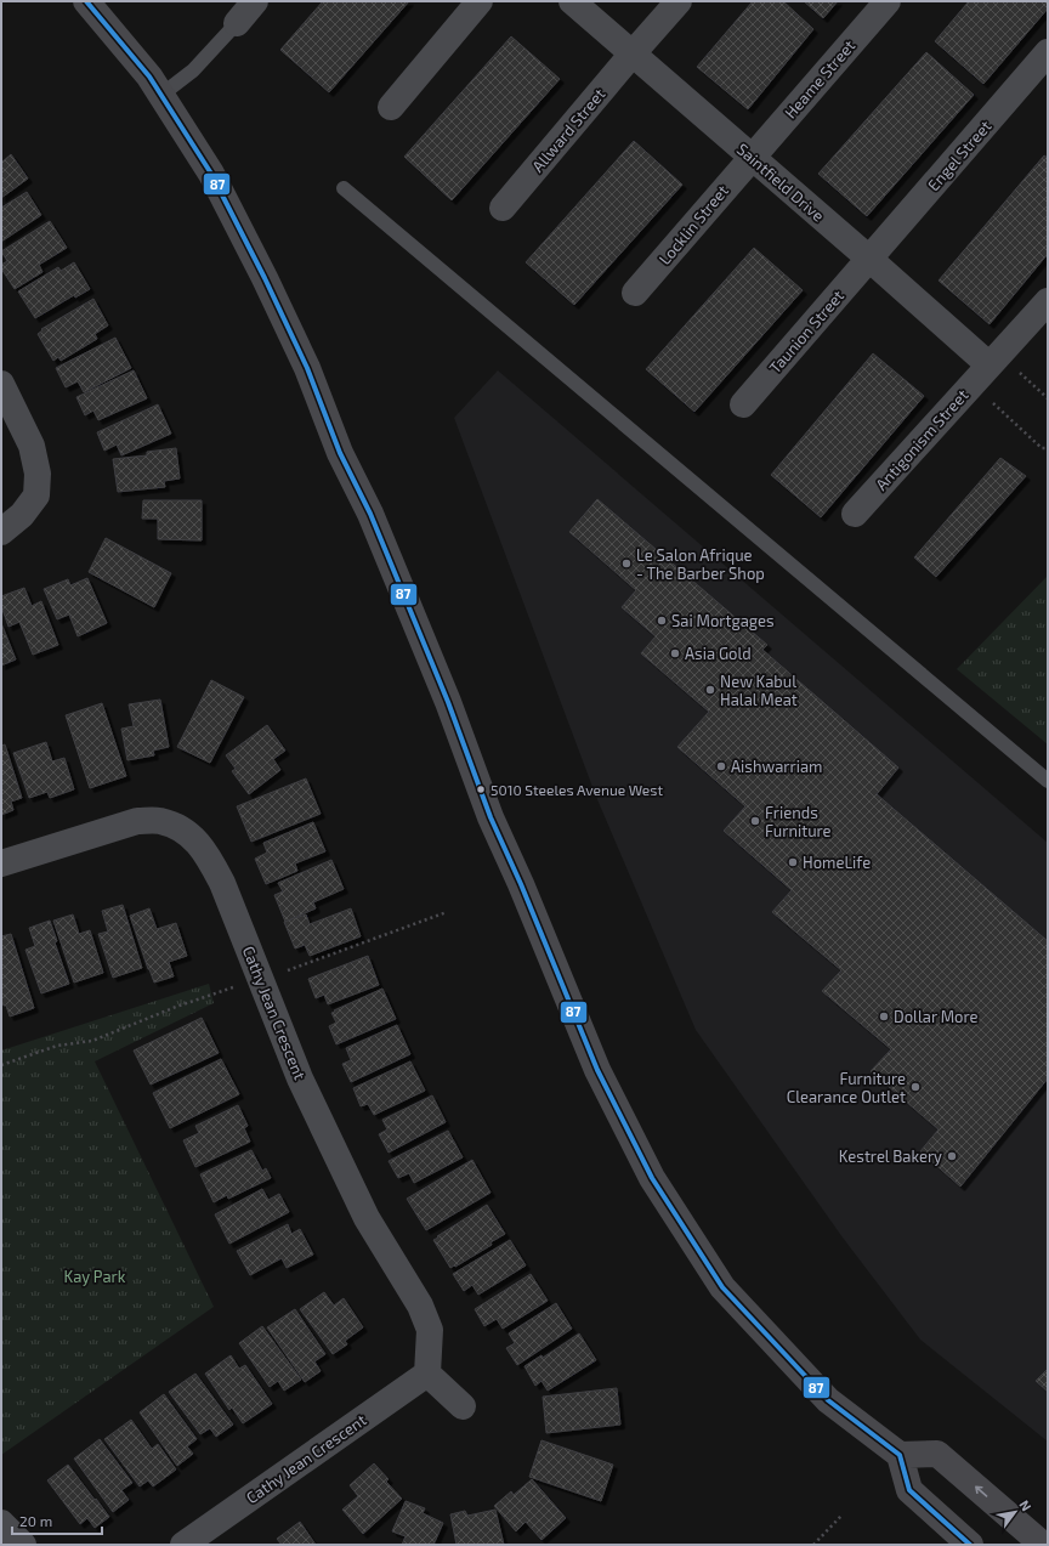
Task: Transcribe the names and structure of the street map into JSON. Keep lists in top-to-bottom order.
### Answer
{
  "streets": {
    "street": [
      "Heame Street",
      "Allward Street",
      "Engel Street",
      "Saintfield Drive",
      "Locklin Street",
      "Taunion Street",
      "Antigonism Street",
      "Cathy Jean Crescent"
    ]
  },
  "crossings": [
    ["Heame Street", "Saintfield Drive"],
    ["Heame Street", "Locklin Street"],
    ["Allward Street", "Saintfield Drive"],
    ["Engel Street", "Saintfield Drive"],
    ["Engel Street", "Taunion Street"],
    ["Saintfield Drive", "Locklin Street"],
    ["Saintfield Drive", "Taunion Street"],
    ["Saintfield Drive", "Antigonism Street"]
  ],
  "parks": ["Kay Park"],
  "places": [
    "Le Salon Afrique - The Barber Shop",
    "Sai Mortgages",
    "Asia Gold",
    "New Kabul Halal Meat",
    "Aishwarriam",
    "5010 Steeles Avenue West",
    "Friends Furniture",
    "HomeLife",
    "Dollar More",
    "Furniture Clearance Outlet",
    "Kestrel Bakery"
  ],
  "lines": ["transit line 87"],
  "scale_bar": "20 m",
  "north": "top right"
}
